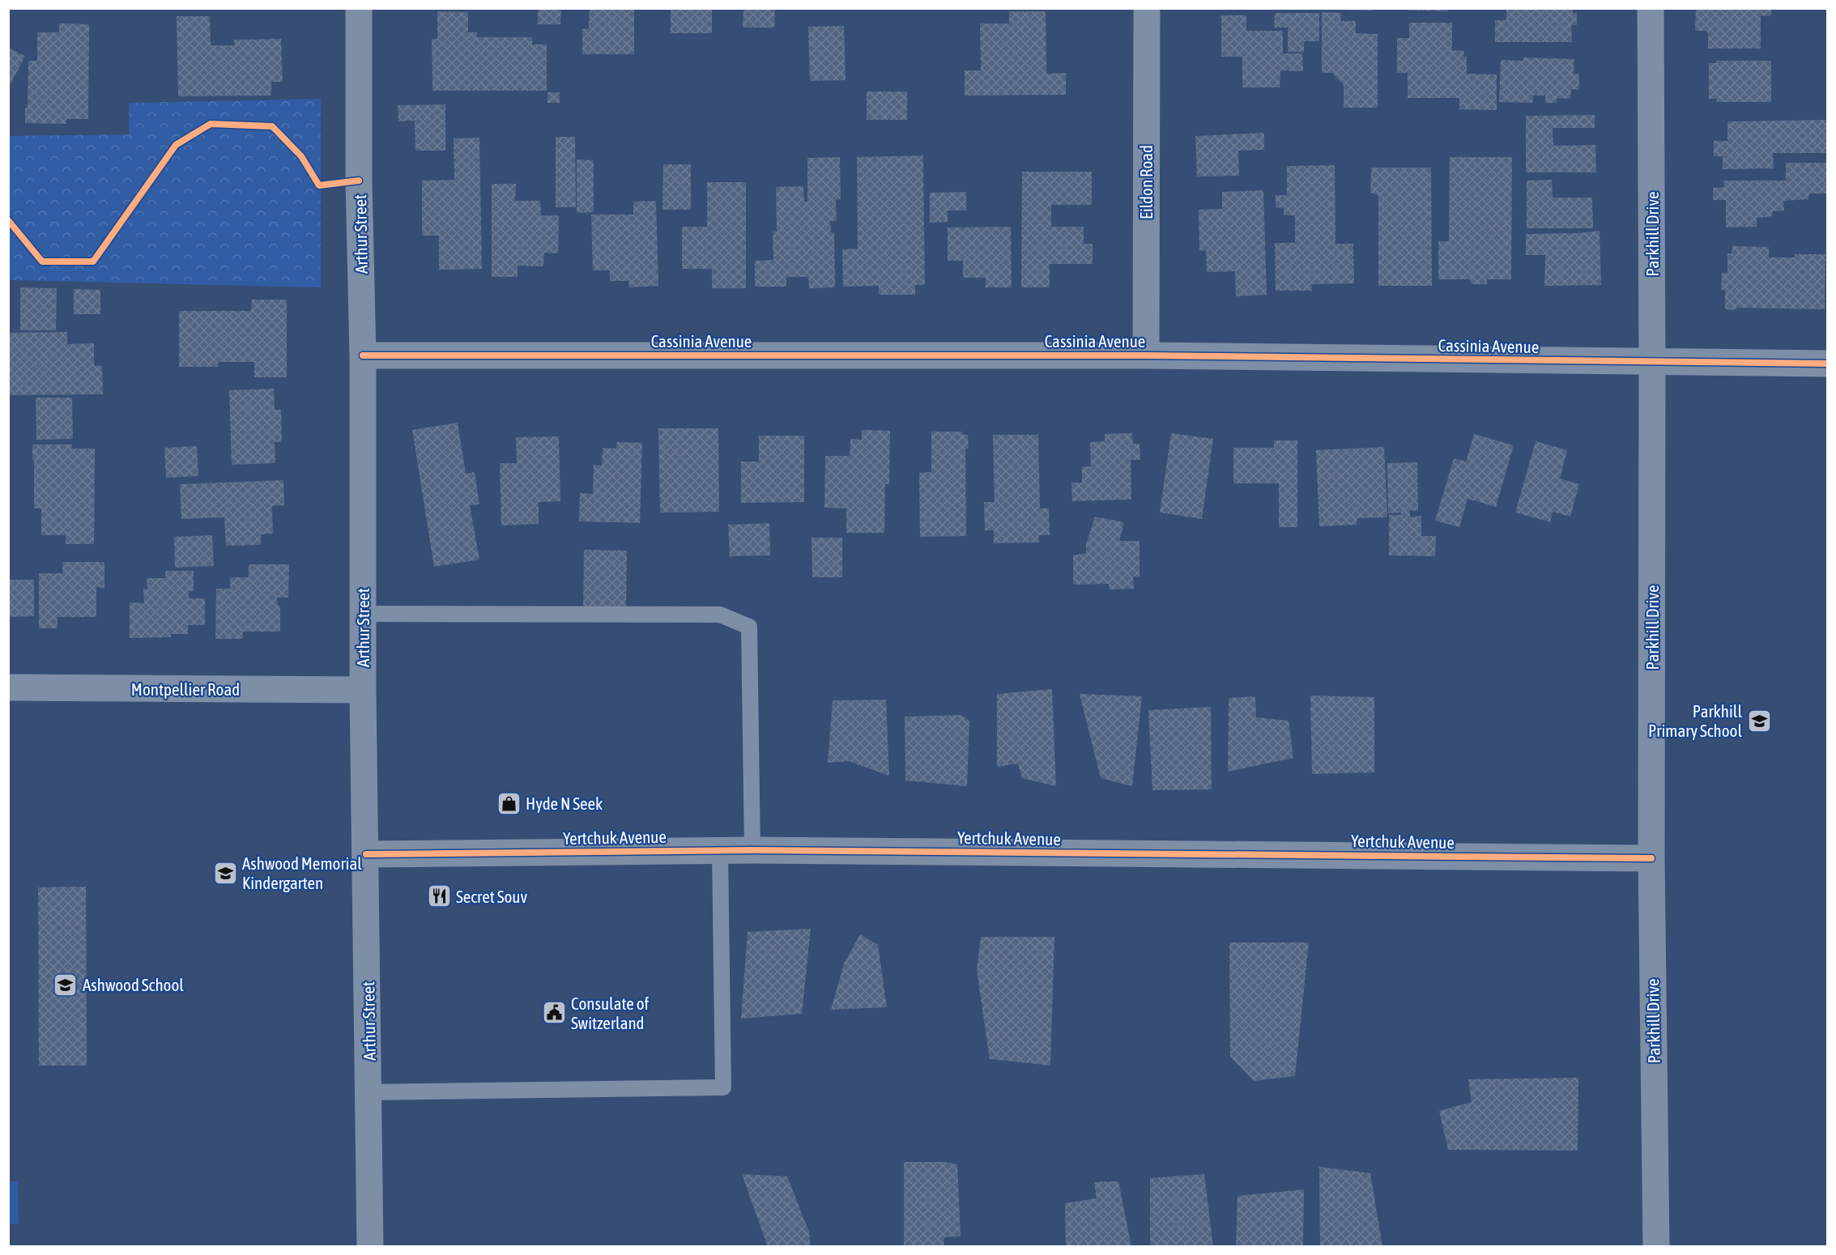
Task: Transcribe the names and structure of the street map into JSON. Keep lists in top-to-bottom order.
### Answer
{
  "streets": {
    "street": [
      "Eildon Road",
      "Arthur Street",
      "Parkhill Drive",
      "Cassinia Avenue",
      "Montpellier Road",
      "Yertchuk Avenue"
    ]
  },
  "crossings": [
    ["Eildon Road", "Cassinia Avenue"],
    ["Arthur Street", "Cassinia Avenue"],
    ["Arthur Street", "Montpellier Road"],
    ["Arthur Street", "Yertchuk Avenue"],
    ["Parkhill Drive", "Cassinia Avenue"],
    ["Parkhill Drive", "Yertchuk Avenue"]
  ],
  "places": {
    "school or university": ["Parkhill Primary School", "Ashwood Memorial Kindergarten", "Ashwood School"],
    "shop": ["Hyde N Seek"],
    "restaurant": ["Secret Souv"],
    "public building": ["Consulate of Switzerland"]
  }
}
